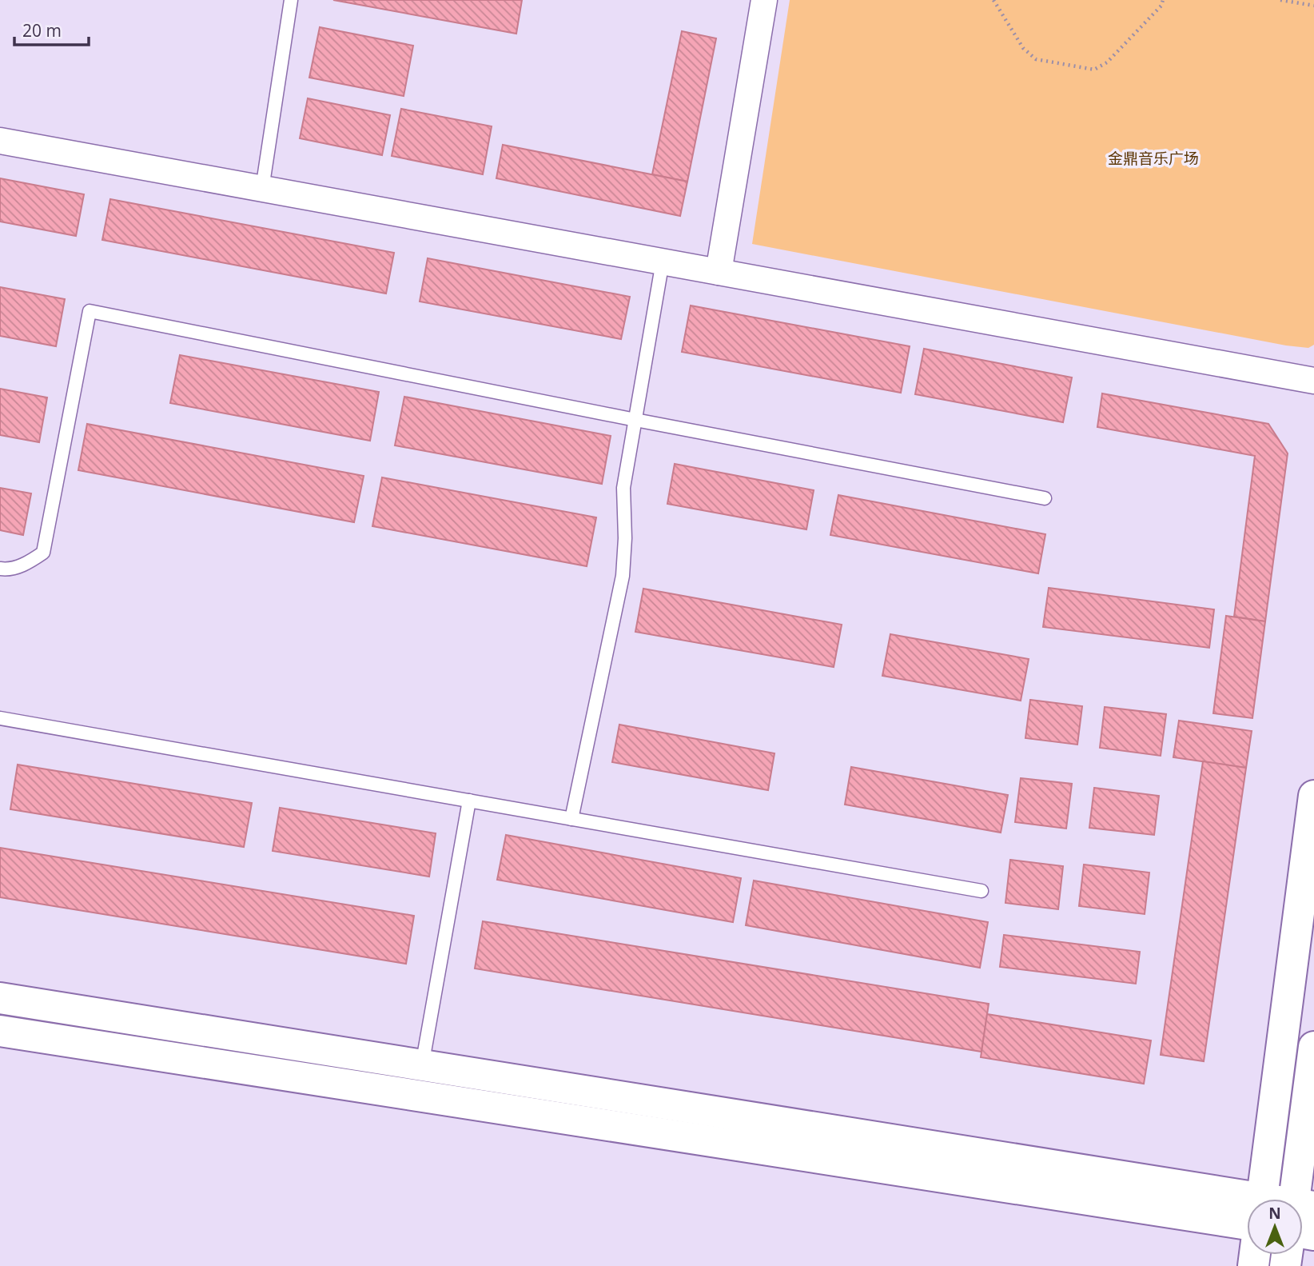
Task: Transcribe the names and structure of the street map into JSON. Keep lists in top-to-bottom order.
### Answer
{
  "parks": ["金鼎音乐广场"],
  "scale_bar": "20 m",
  "north": "top"
}
